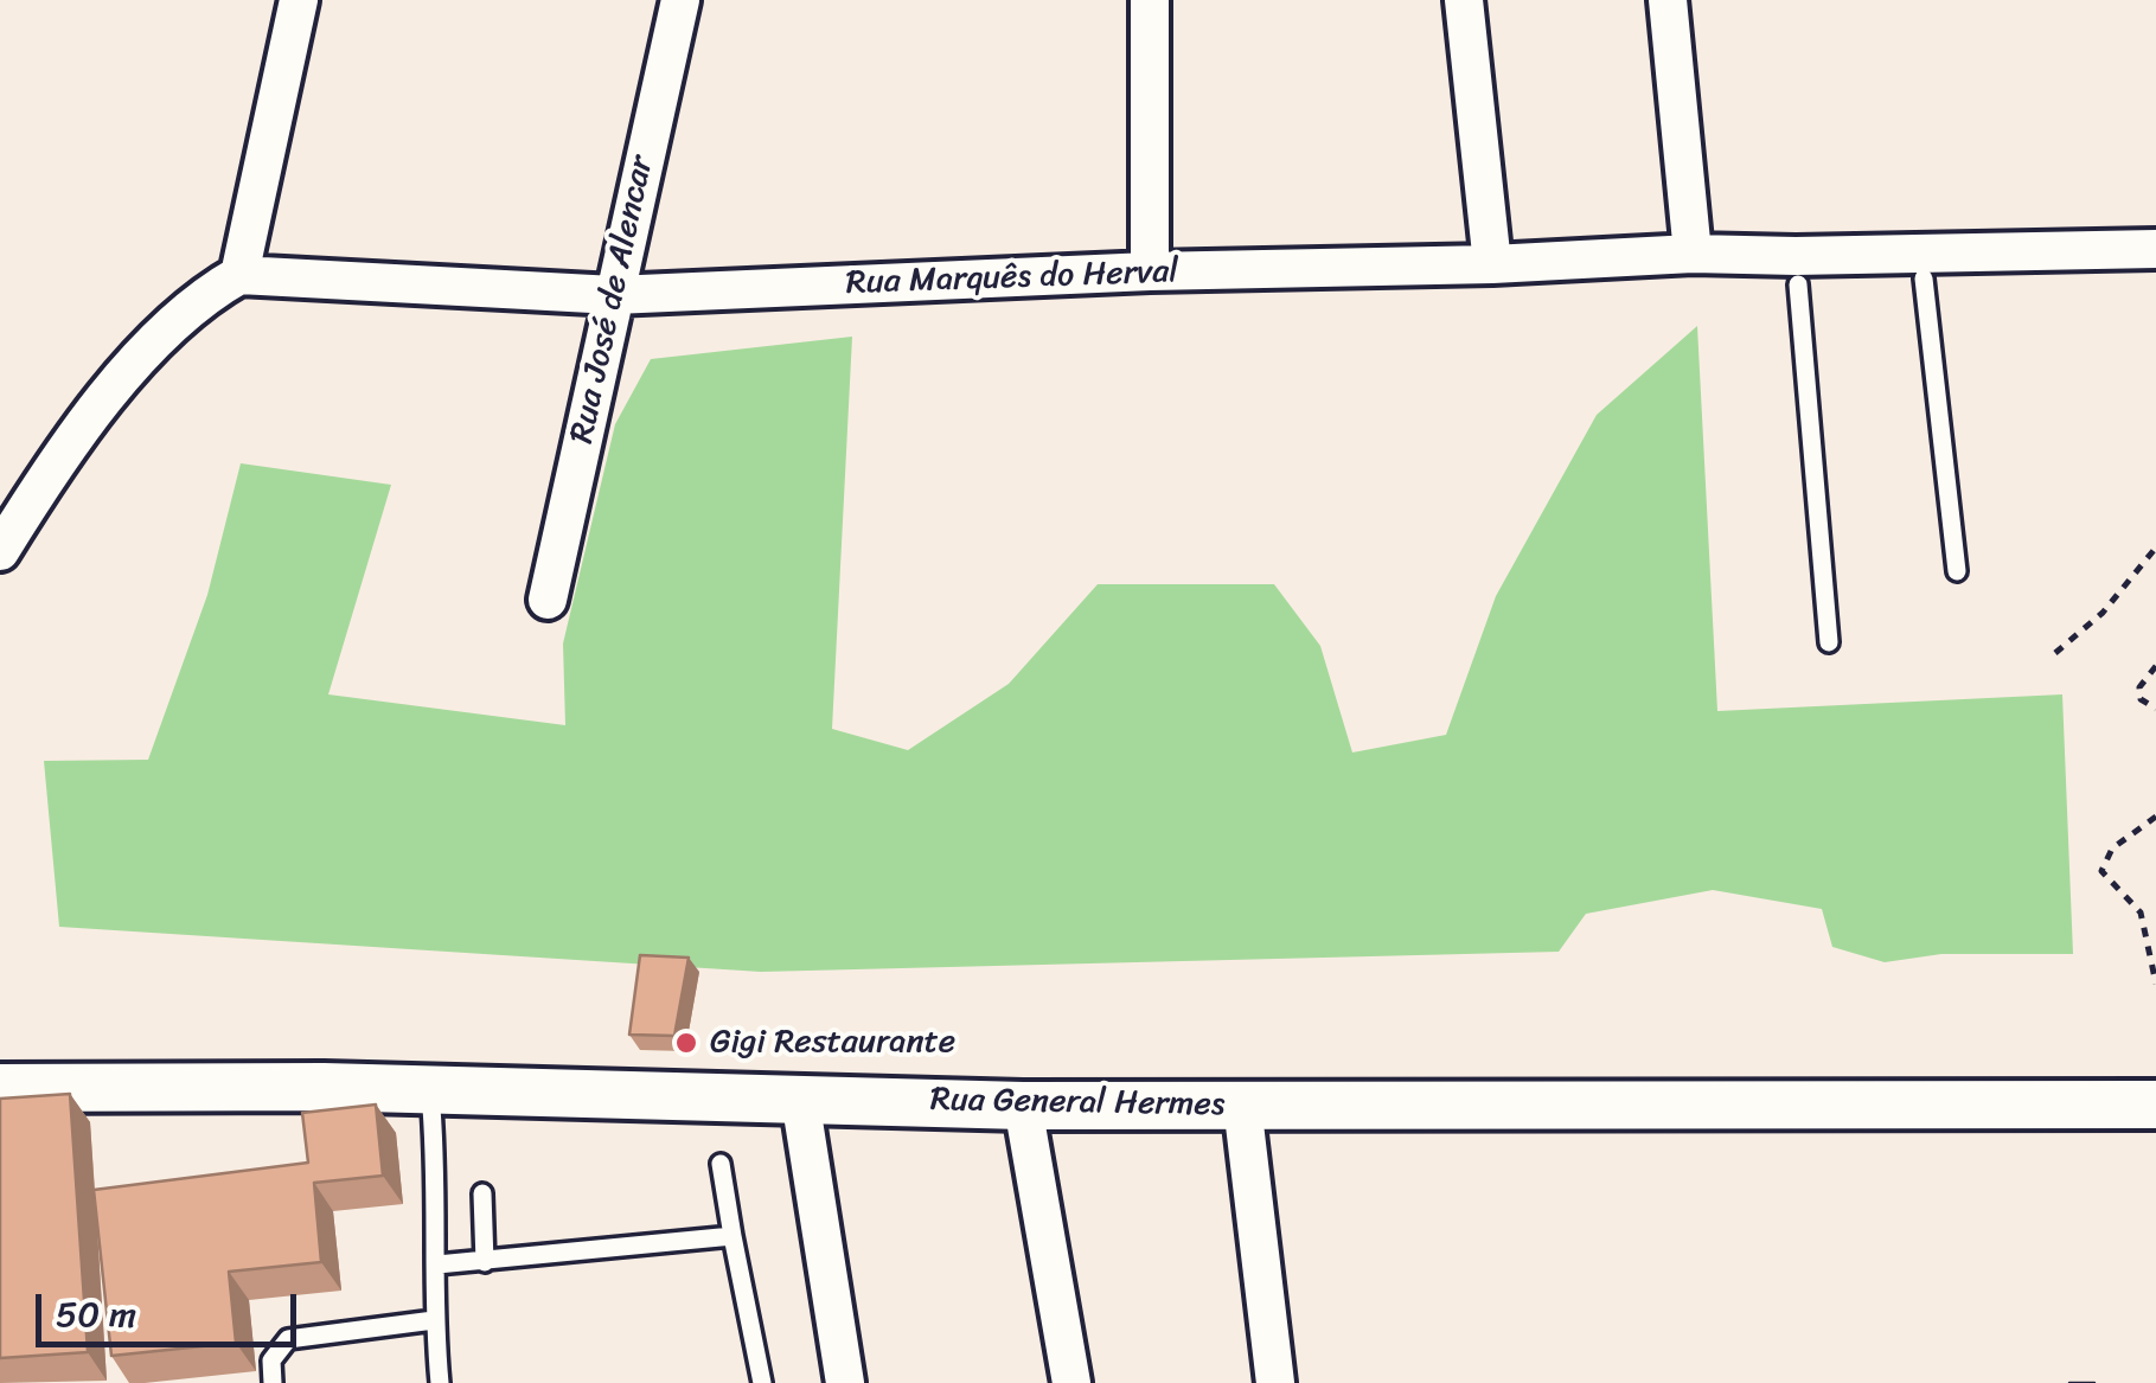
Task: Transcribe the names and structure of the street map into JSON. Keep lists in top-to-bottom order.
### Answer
{
  "streets": {
    "street": ["Rua Marquês do Herval", "Rua José de Alencar", "Rua General Hermes"]
  },
  "crossings": [
    ["Rua Marquês do Herval", "Rua José de Alencar"]
  ],
  "places": ["Gigi Restaurante"],
  "scale_bar": "50 m"
}
